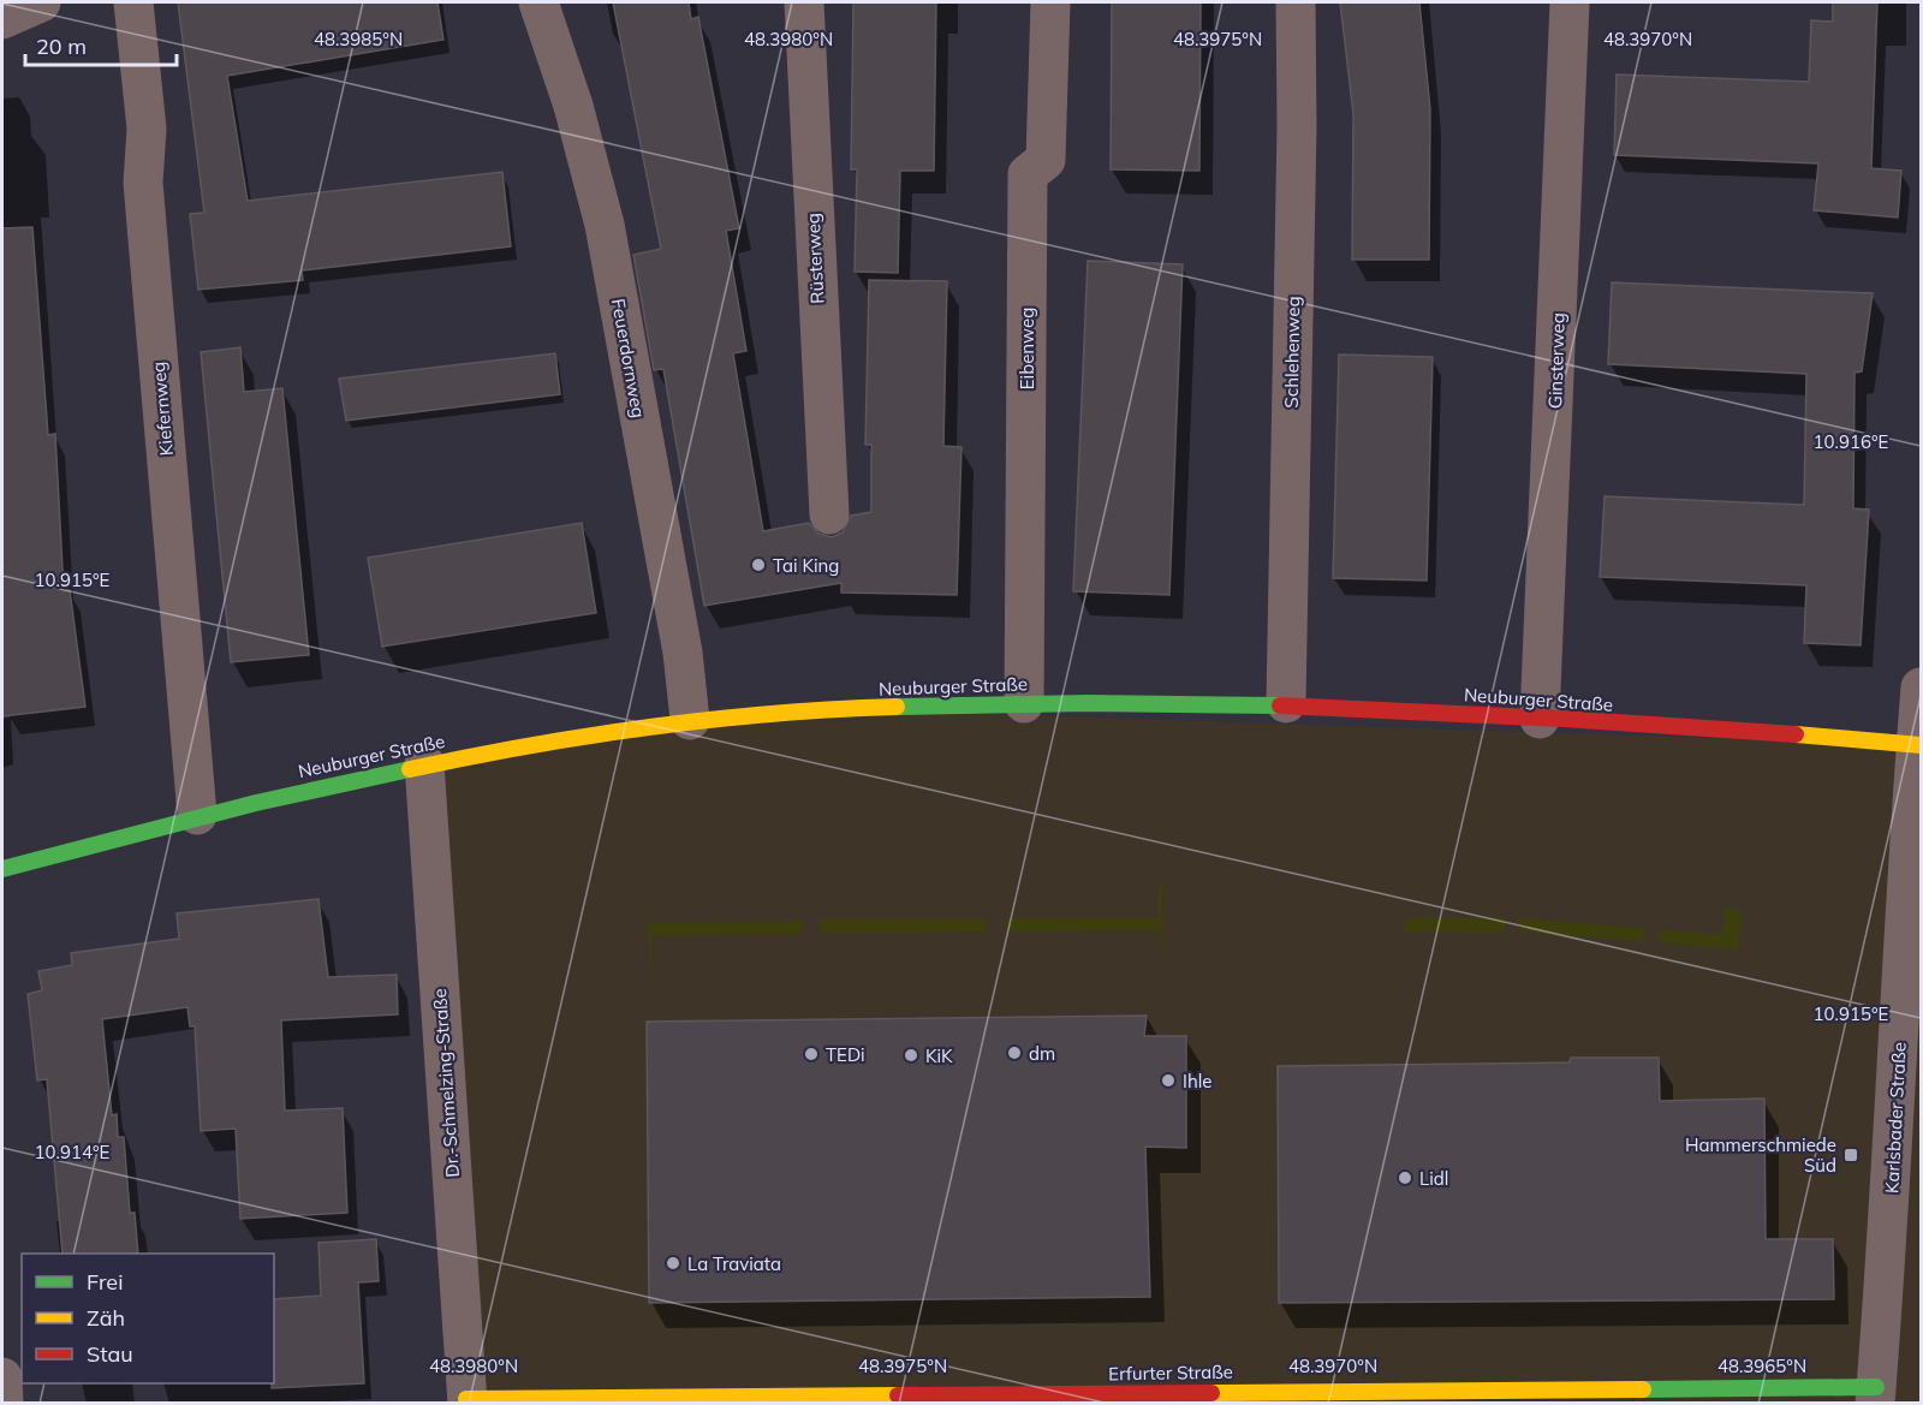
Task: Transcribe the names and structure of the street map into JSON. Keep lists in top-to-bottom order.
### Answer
{
  "streets": {
    "street": [
      "Rüsterweg",
      "Eibenweg",
      "Schlehenweg",
      "Feuerdornweg",
      "Ginsterweg",
      "Kiefernweg",
      "Neuburger Straße",
      "Dr.-Schmelzing-Straße",
      "Karlsbader Straße",
      "Erfurter Straße"
    ]
  },
  "crossings": [
    ["Eibenweg", "Neuburger Straße"],
    ["Schlehenweg", "Neuburger Straße"],
    ["Feuerdornweg", "Neuburger Straße"],
    ["Ginsterweg", "Neuburger Straße"],
    ["Kiefernweg", "Neuburger Straße"],
    ["Neuburger Straße", "Dr.-Schmelzing-Straße"],
    ["Neuburger Straße", "Karlsbader Straße"],
    ["Dr.-Schmelzing-Straße", "Erfurter Straße"],
    ["Karlsbader Straße", "Erfurter Straße"]
  ],
  "places": {
    "other": [
      "Tai King",
      "dm",
      "TEDi",
      "KiK",
      "Ihle",
      "Lidl",
      "La Traviata"
    ],
    "transit": ["Hammerschmiede Süd"]
  },
  "legend": ["Frei", "Zäh", "Stau"],
  "scale_bar": "20 m",
  "coordinates": [
    "48.3985°N",
    "48.3980°N",
    "48.3975°N",
    "48.3970°N",
    "10.916°E",
    "10.915°E",
    "10.914°E",
    "48.3965°N"
  ]
}
